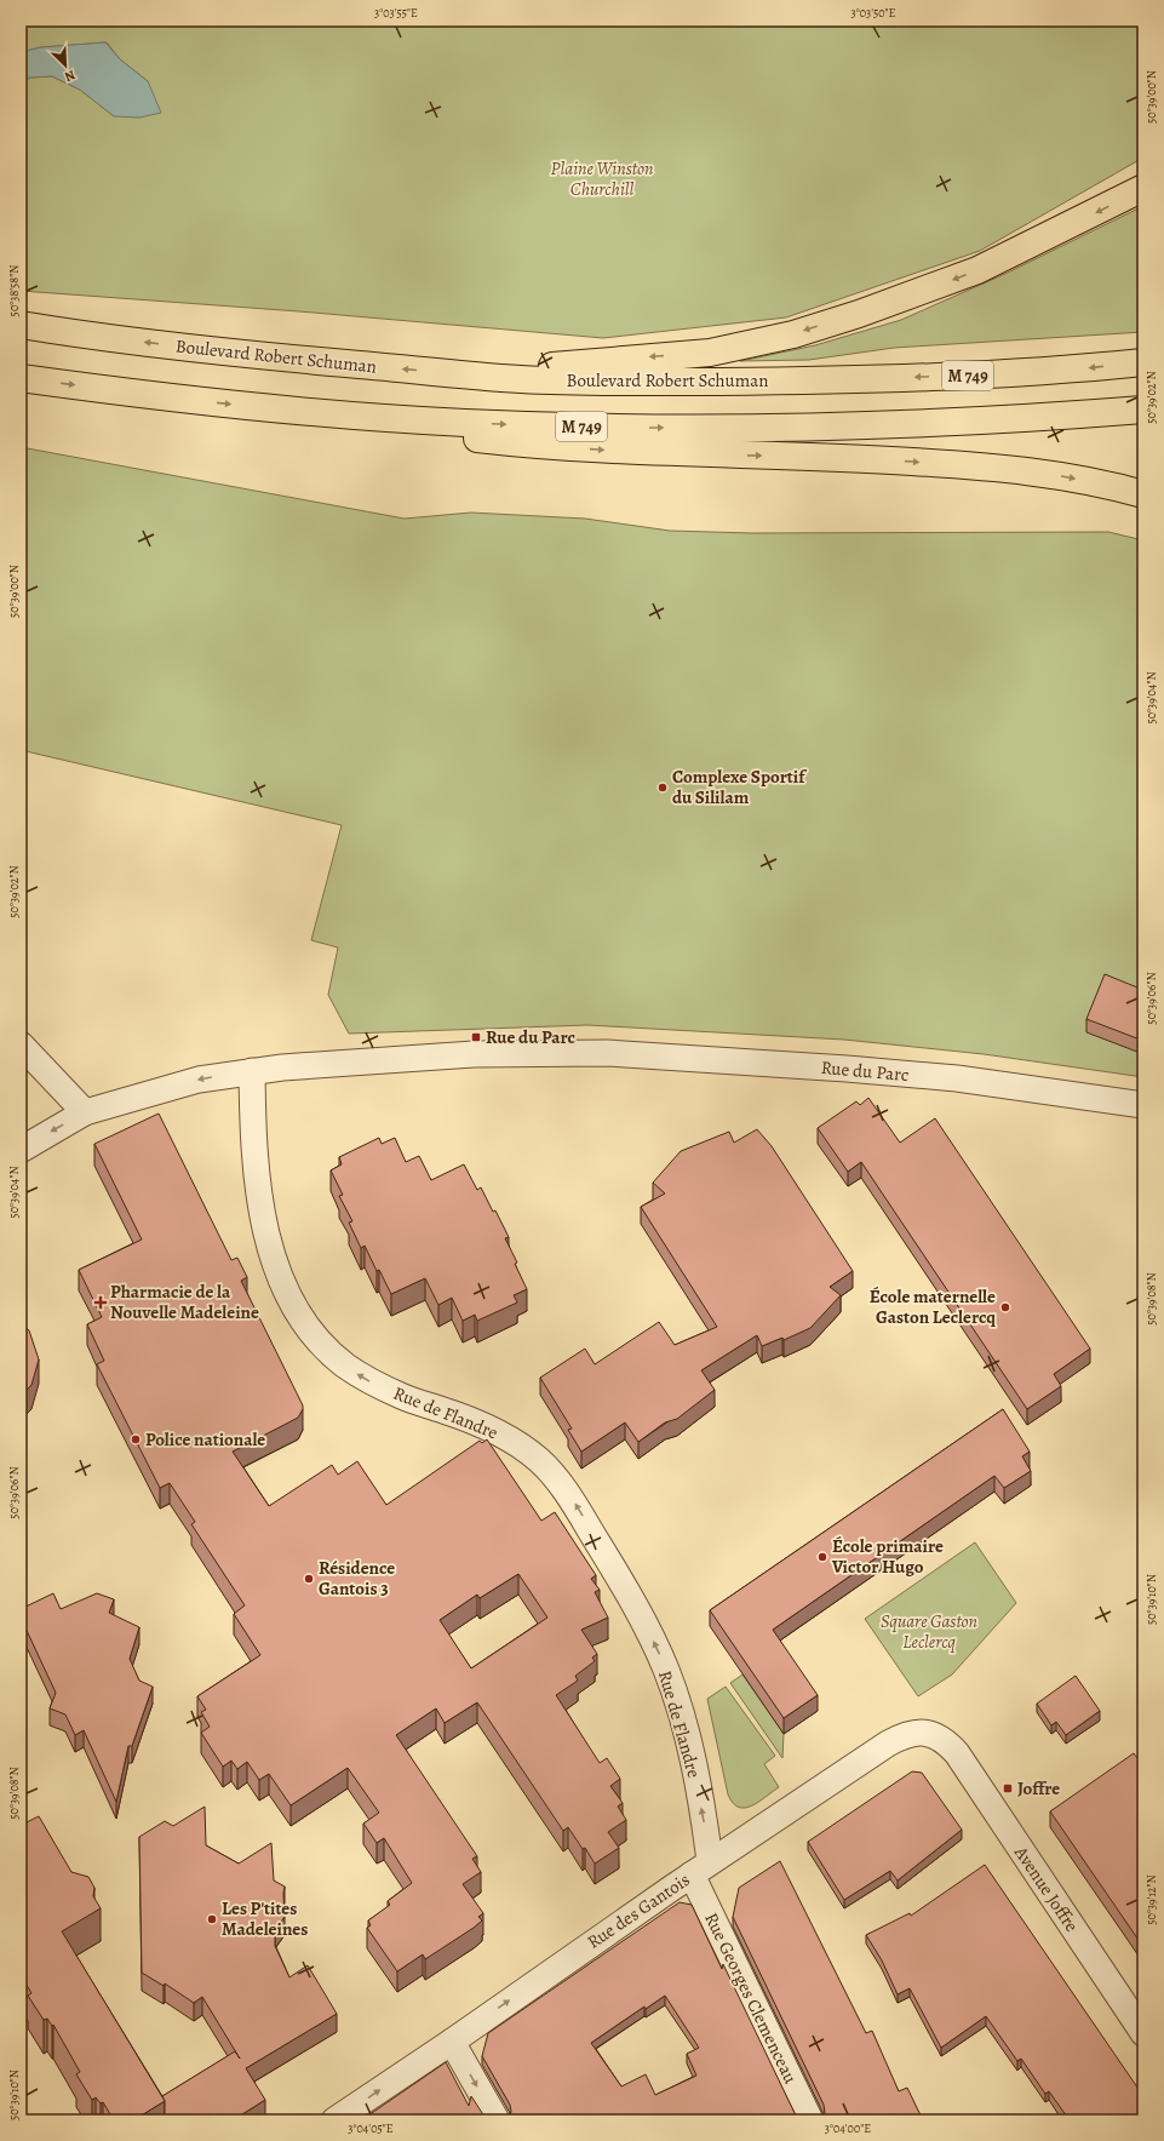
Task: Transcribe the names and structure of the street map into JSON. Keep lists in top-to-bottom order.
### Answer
{
  "streets": {
    "highway": ["Boulevard Robert Schuman", "M 749"],
    "street": [
      "Rue du Parc",
      "Rue de Flandre",
      "Avenue Joffre",
      "Rue des Gantois",
      "Rue Georges Clemenceau"
    ]
  },
  "crossings": [
    ["Rue du Parc", "Rue de Flandre"],
    ["Rue de Flandre", "Rue des Gantois"],
    ["Rue de Flandre", "Rue Georges Clemenceau"],
    ["Avenue Joffre", "Rue des Gantois"],
    ["Rue des Gantois", "Rue Georges Clemenceau"]
  ],
  "one_way": ["Rue de Flandre", "Rue des Gantois"],
  "parks": ["Plaine Winston Churchill", "Square Gaston Leclercq"],
  "places": {
    "other": [
      "Complexe Sportif du Sililam",
      "École maternelle Gaston Leclercq",
      "Police nationale",
      "École primaire Victor Hugo",
      "Résidence Gantois 3",
      "Les P'tites Madeleines"
    ],
    "transit": ["Rue du Parc", "Joffre"],
    "health": ["Pharmacie de la Nouvelle Madeleine"]
  },
  "north": "bottom right",
  "coordinates": [
    "3°03'55\"E",
    "3°03'50\"E",
    "50°39'00\"N",
    "50°38'58\"N",
    "50°39'02\"N",
    "50°39'04\"N",
    "50°39'06\"N",
    "50°39'08\"N",
    "50°39'10\"N",
    "50°39'12\"N",
    "3°04'05\"E",
    "3°04'00\"E"
  ]
}
